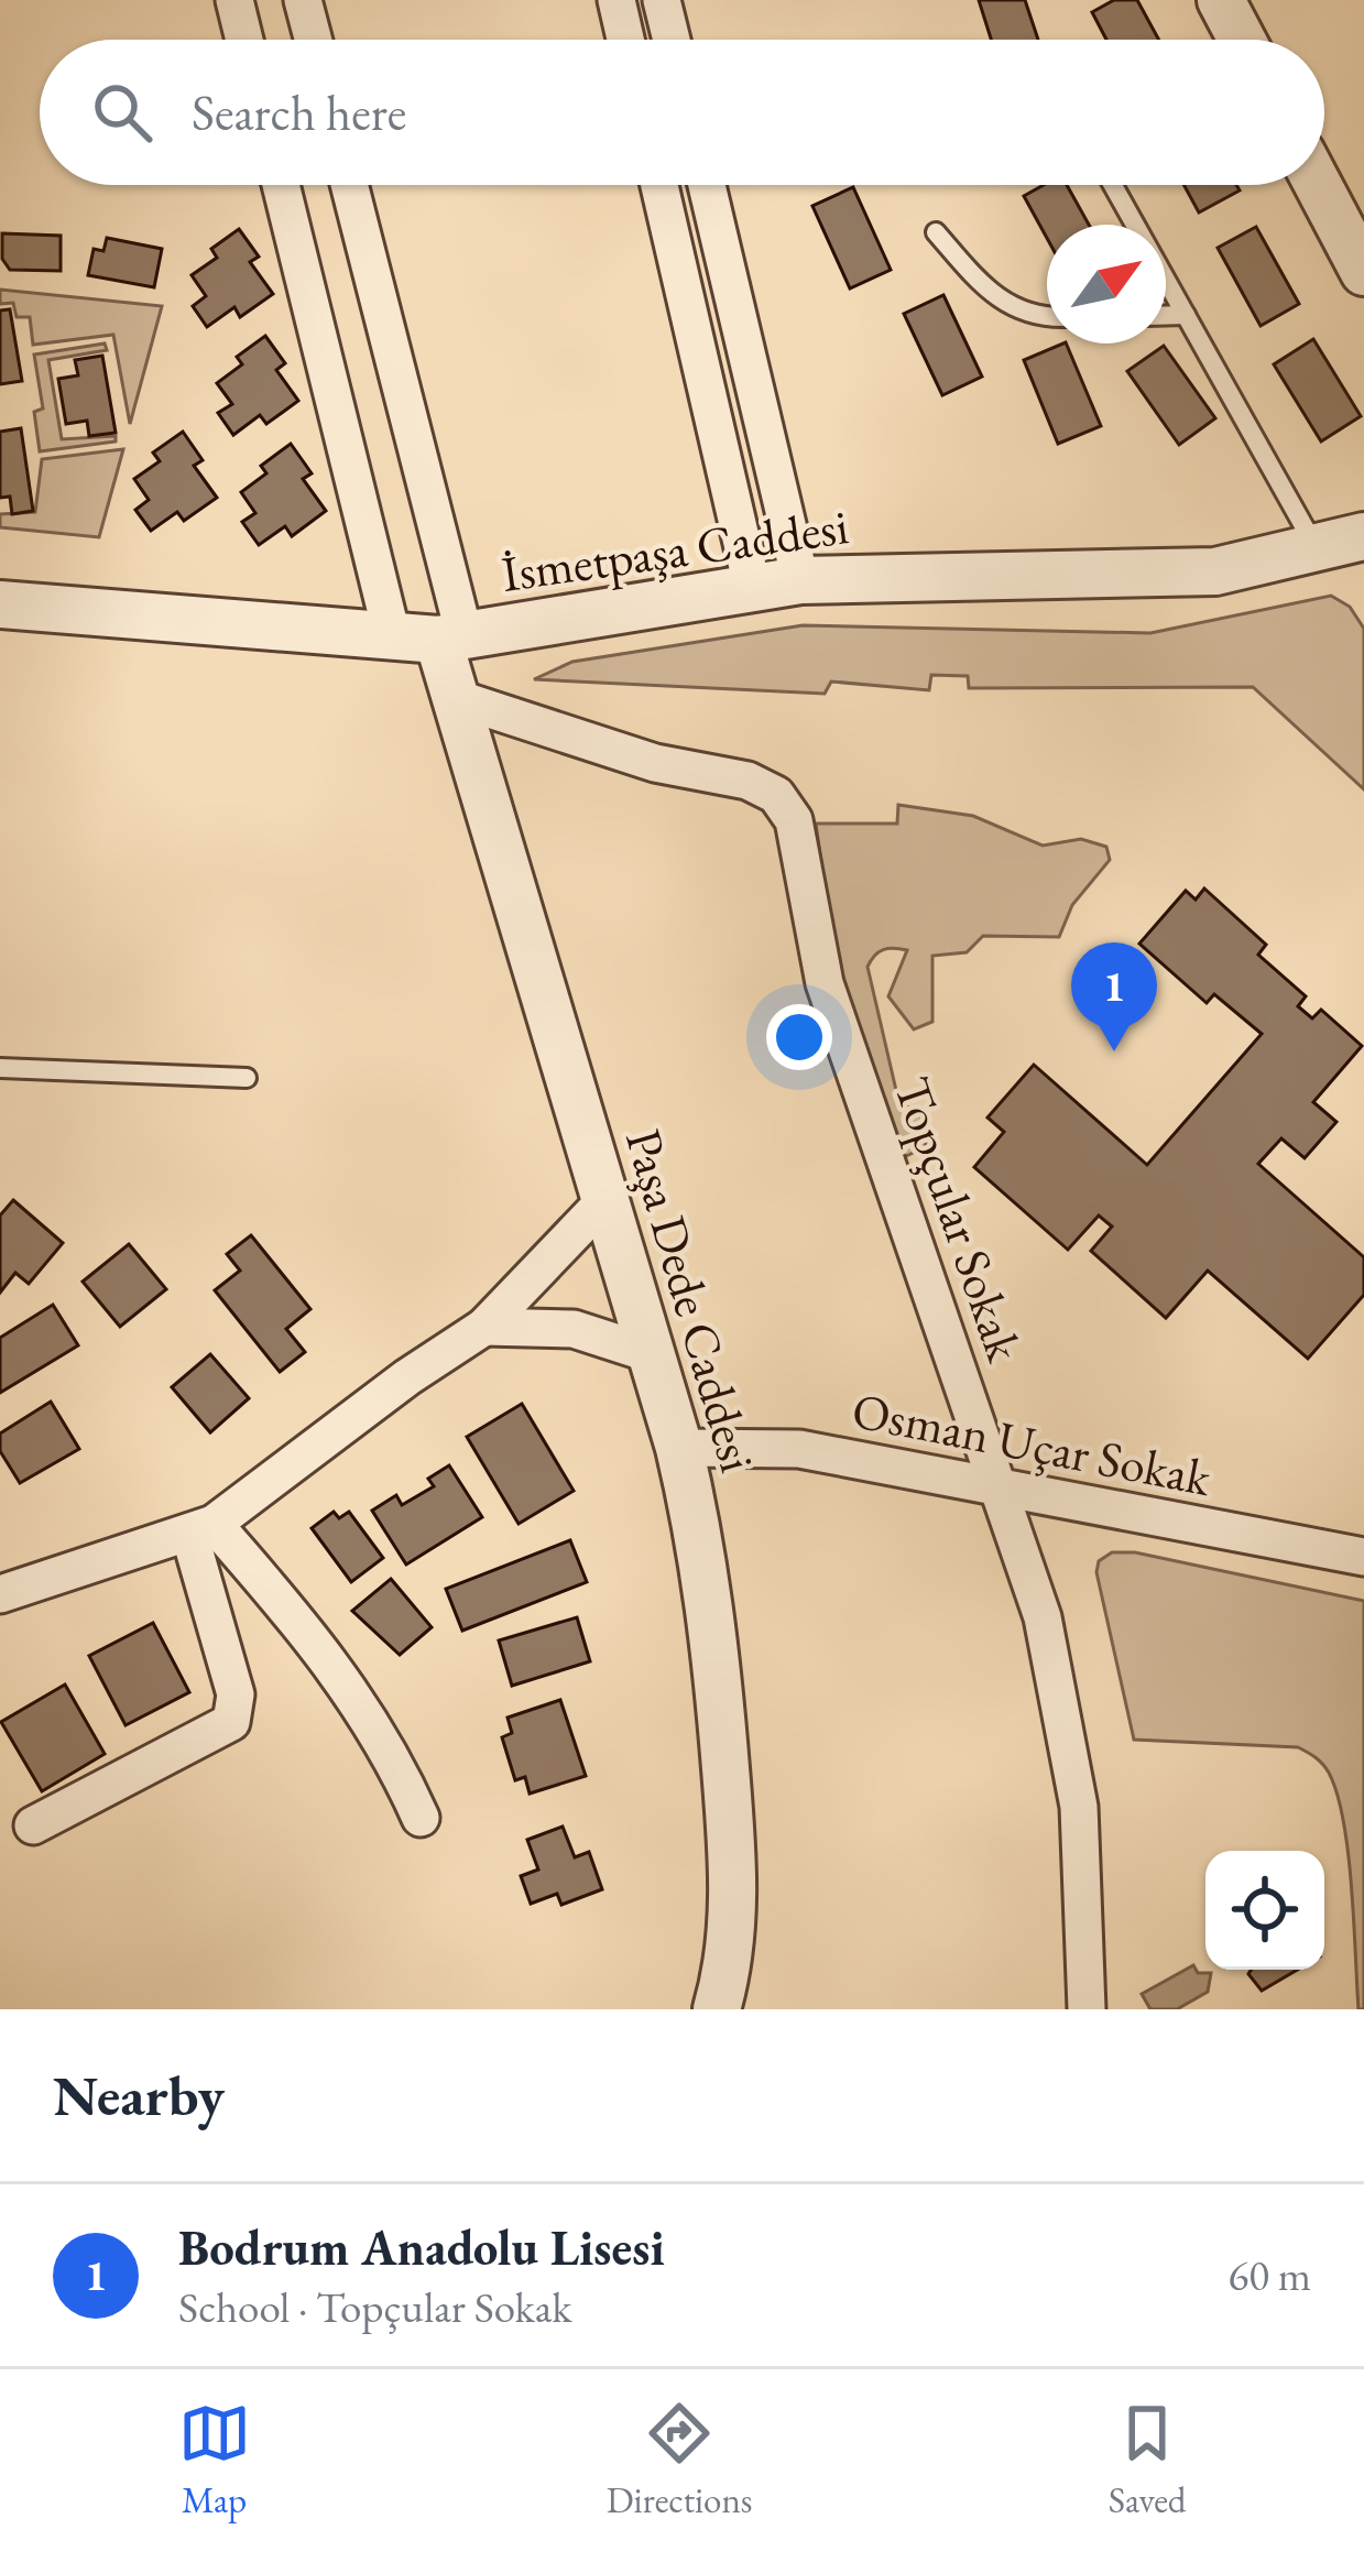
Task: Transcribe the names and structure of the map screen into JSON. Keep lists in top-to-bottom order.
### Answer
{
  "streets": {
    "street": [
      "İsmetpaşa Caddesi",
      "Topçular Sokak",
      "Paşa Dede Caddesi",
      "Osman Uçar Sokak"
    ]
  },
  "crossings": [
    ["İsmetpaşa Caddesi", "Paşa Dede Caddesi"],
    ["Topçular Sokak", "Paşa Dede Caddesi"],
    ["Topçular Sokak", "Osman Uçar Sokak"],
    ["Paşa Dede Caddesi", "Osman Uçar Sokak"]
  ],
  "north": "top right",
  "page": {
    "search": "Search here",
    "pins": "1",
    "heading": "Nearby",
    "list": [
      {
        "mark": "1",
        "name": "Bodrum Anadolu Lisesi",
        "note": "School · Topçular Sokak",
        "value": "60 m"
      }
    ],
    "nav": ["Map", "Directions", "Saved"]
  }
}
